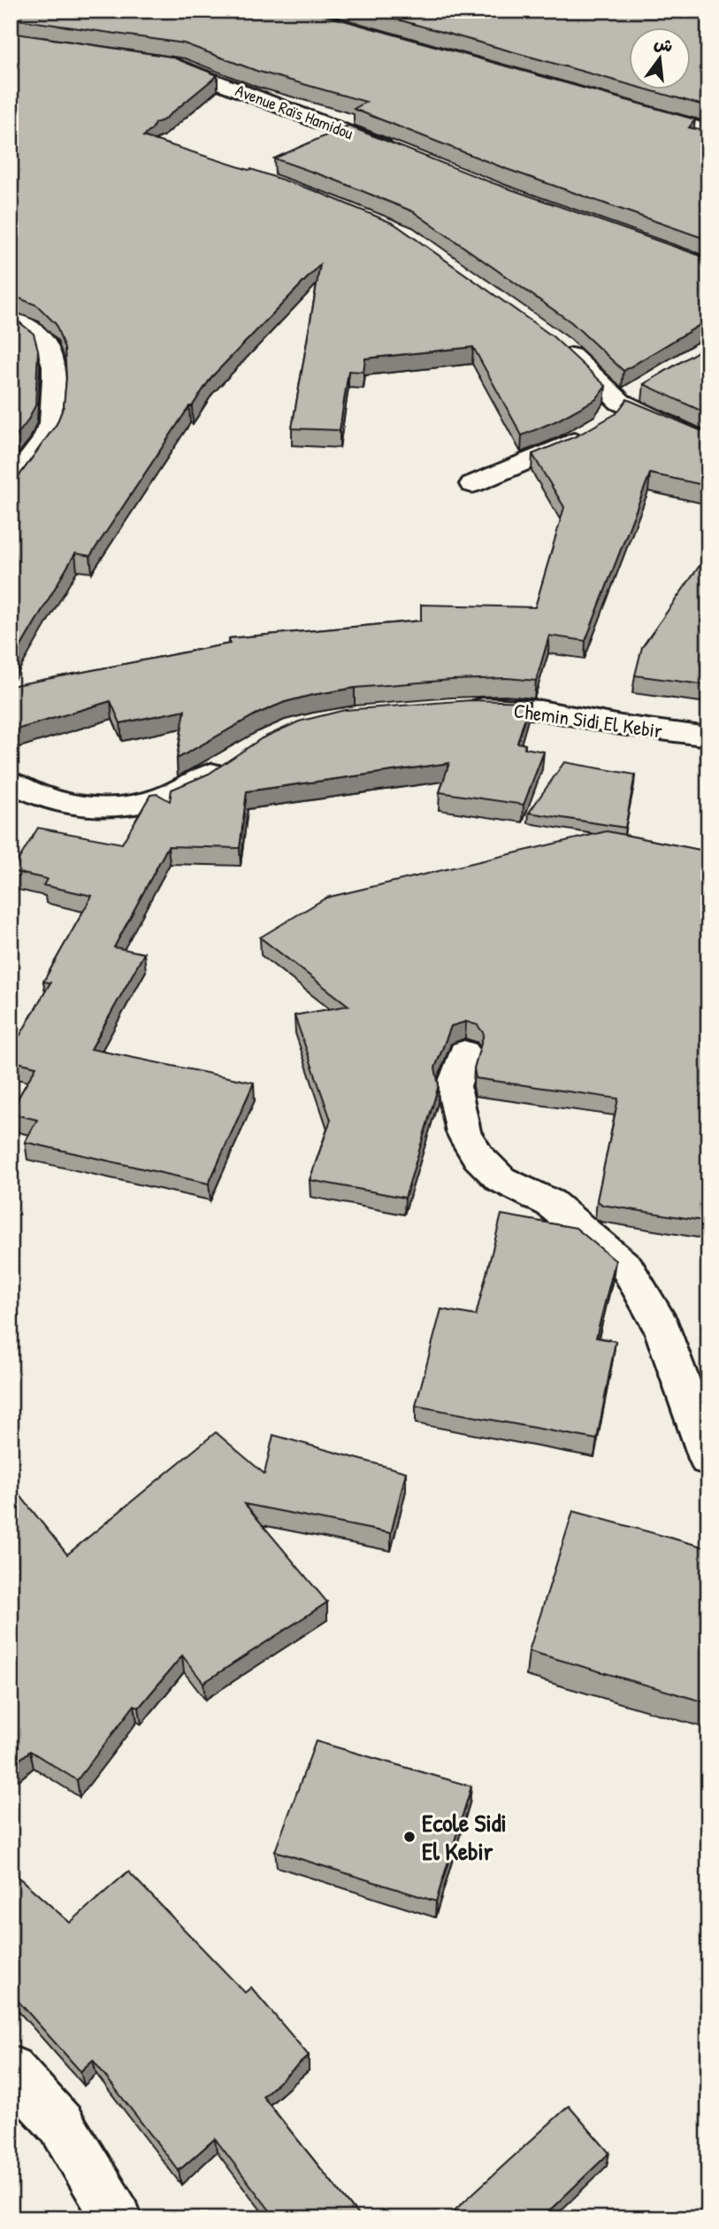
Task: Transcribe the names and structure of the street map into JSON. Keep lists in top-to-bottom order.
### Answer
{
  "streets": {
    "street": ["Avenue Raïs Hamidou", "Chemin Sidi El Kebir"]
  },
  "places": ["Ecole Sidi El Kebir"],
  "north": "top"
}
